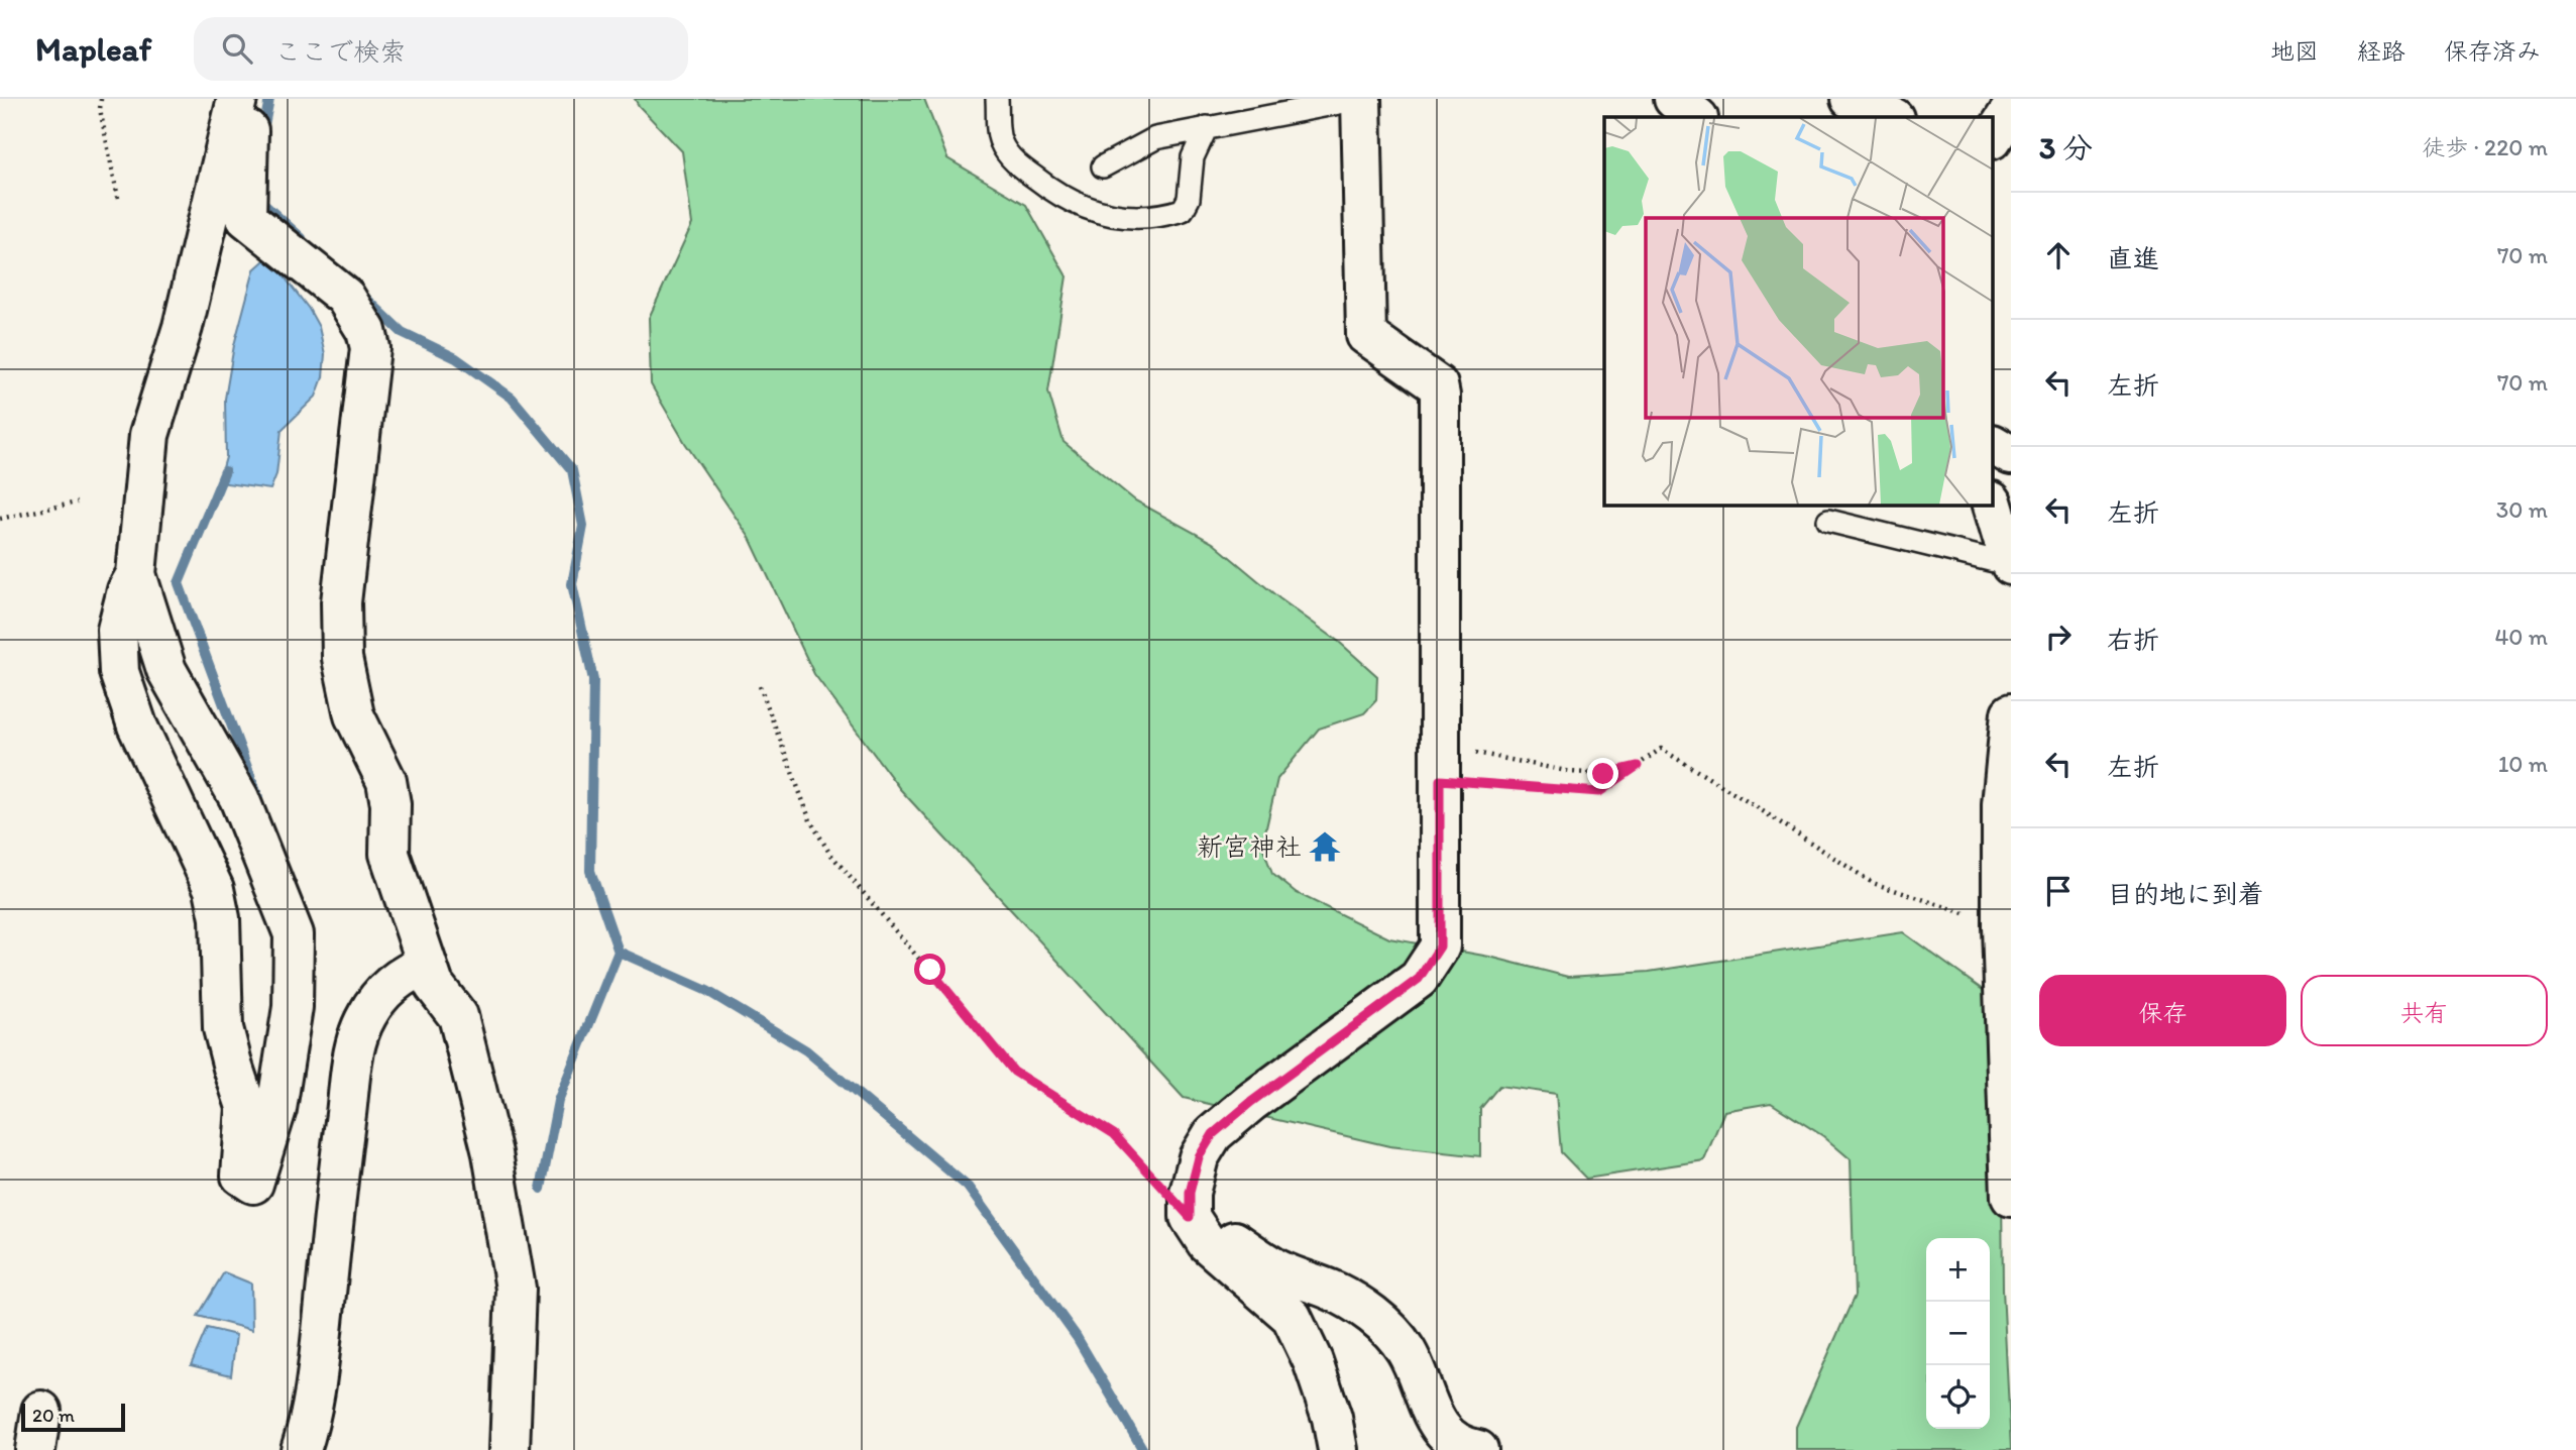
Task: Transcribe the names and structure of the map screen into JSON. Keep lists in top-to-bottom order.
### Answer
{
  "places": {
    "temple": ["新宮神社"]
  },
  "scale_bar": "20 m",
  "page": {
    "header": "Mapleaf",
    "search": "ここで検索",
    "nav": ["地図", "経路", "保存済み"],
    "heading": ["3 分", "徒歩 · 220 m"],
    "list": [
      ["直進", "70 m"],
      ["左折", "70 m"],
      ["左折", "30 m"],
      ["右折", "40 m"],
      ["左折", "10 m"],
      "目的地に到着"
    ],
    "buttons": ["保存", "共有"],
    "map_buttons": ["+", "−"],
    "scale": "20 m"
  }
}
